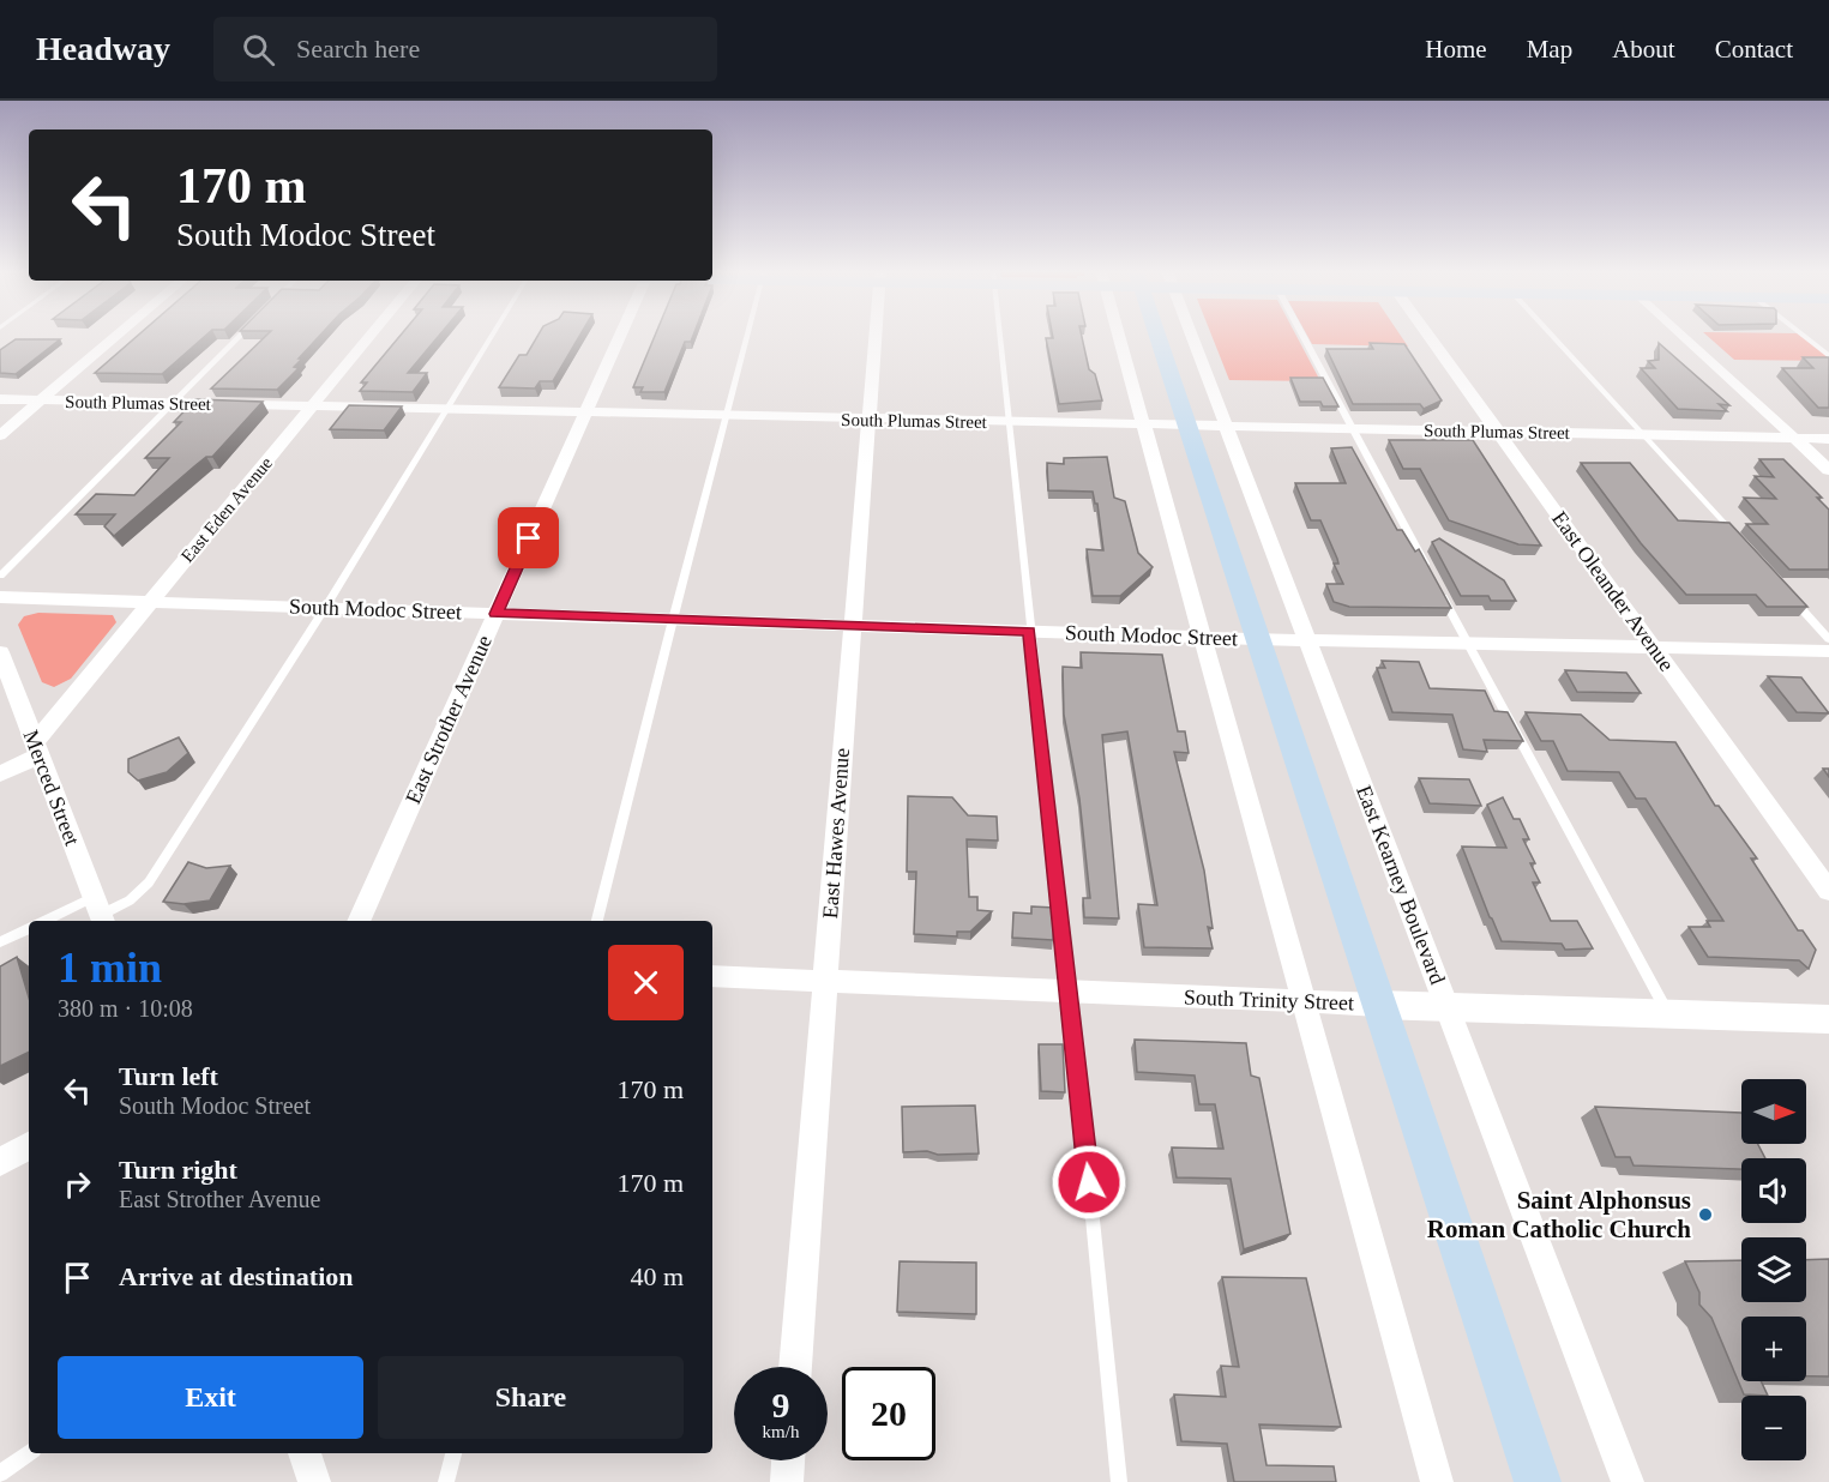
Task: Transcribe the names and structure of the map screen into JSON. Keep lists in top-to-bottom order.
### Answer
{
  "streets": {
    "street": [
      "South Plumas Street",
      "East Eden Avenue",
      "East Oleander Avenue",
      "South Modoc Street",
      "East Strother Avenue",
      "Merced Street",
      "East Hawes Avenue",
      "East Kearney Boulevard",
      "South Trinity Street"
    ]
  },
  "crossings": [
    ["South Plumas Street", "East Eden Avenue"],
    ["South Plumas Street", "East Oleander Avenue"],
    ["South Plumas Street", "East Strother Avenue"],
    ["South Plumas Street", "East Hawes Avenue"],
    ["South Plumas Street", "East Kearney Boulevard"],
    ["East Eden Avenue", "South Modoc Street"],
    ["East Eden Avenue", "Merced Street"],
    ["East Oleander Avenue", "South Modoc Street"],
    ["South Modoc Street", "East Strother Avenue"],
    ["South Modoc Street", "East Hawes Avenue"],
    ["South Modoc Street", "East Kearney Boulevard"],
    ["East Hawes Avenue", "South Trinity Street"],
    ["East Kearney Boulevard", "South Trinity Street"]
  ],
  "places": ["Saint Alphonsus Roman Catholic Church"],
  "north": "right",
  "page": {
    "header": "Headway",
    "search": "Search here",
    "nav": [
      "Home",
      "Map",
      "About",
      "Contact"
    ],
    "turn": ["170 m", "South Modoc Street"],
    "heading": ["1 min", "380 m · 10:08"],
    "list": [
      {
        "name": "Turn left",
        "note": "South Modoc Street",
        "value": "170 m"
      },
      {
        "name": "Turn right",
        "note": "East Strother Avenue",
        "value": "170 m"
      },
      {
        "name": "Arrive at destination",
        "value": "40 m"
      }
    ],
    "map_buttons": ["+", "−"],
    "buttons": ["Exit", "Share"],
    "speed": "9 km/h",
    "limit": "20"
  }
}
